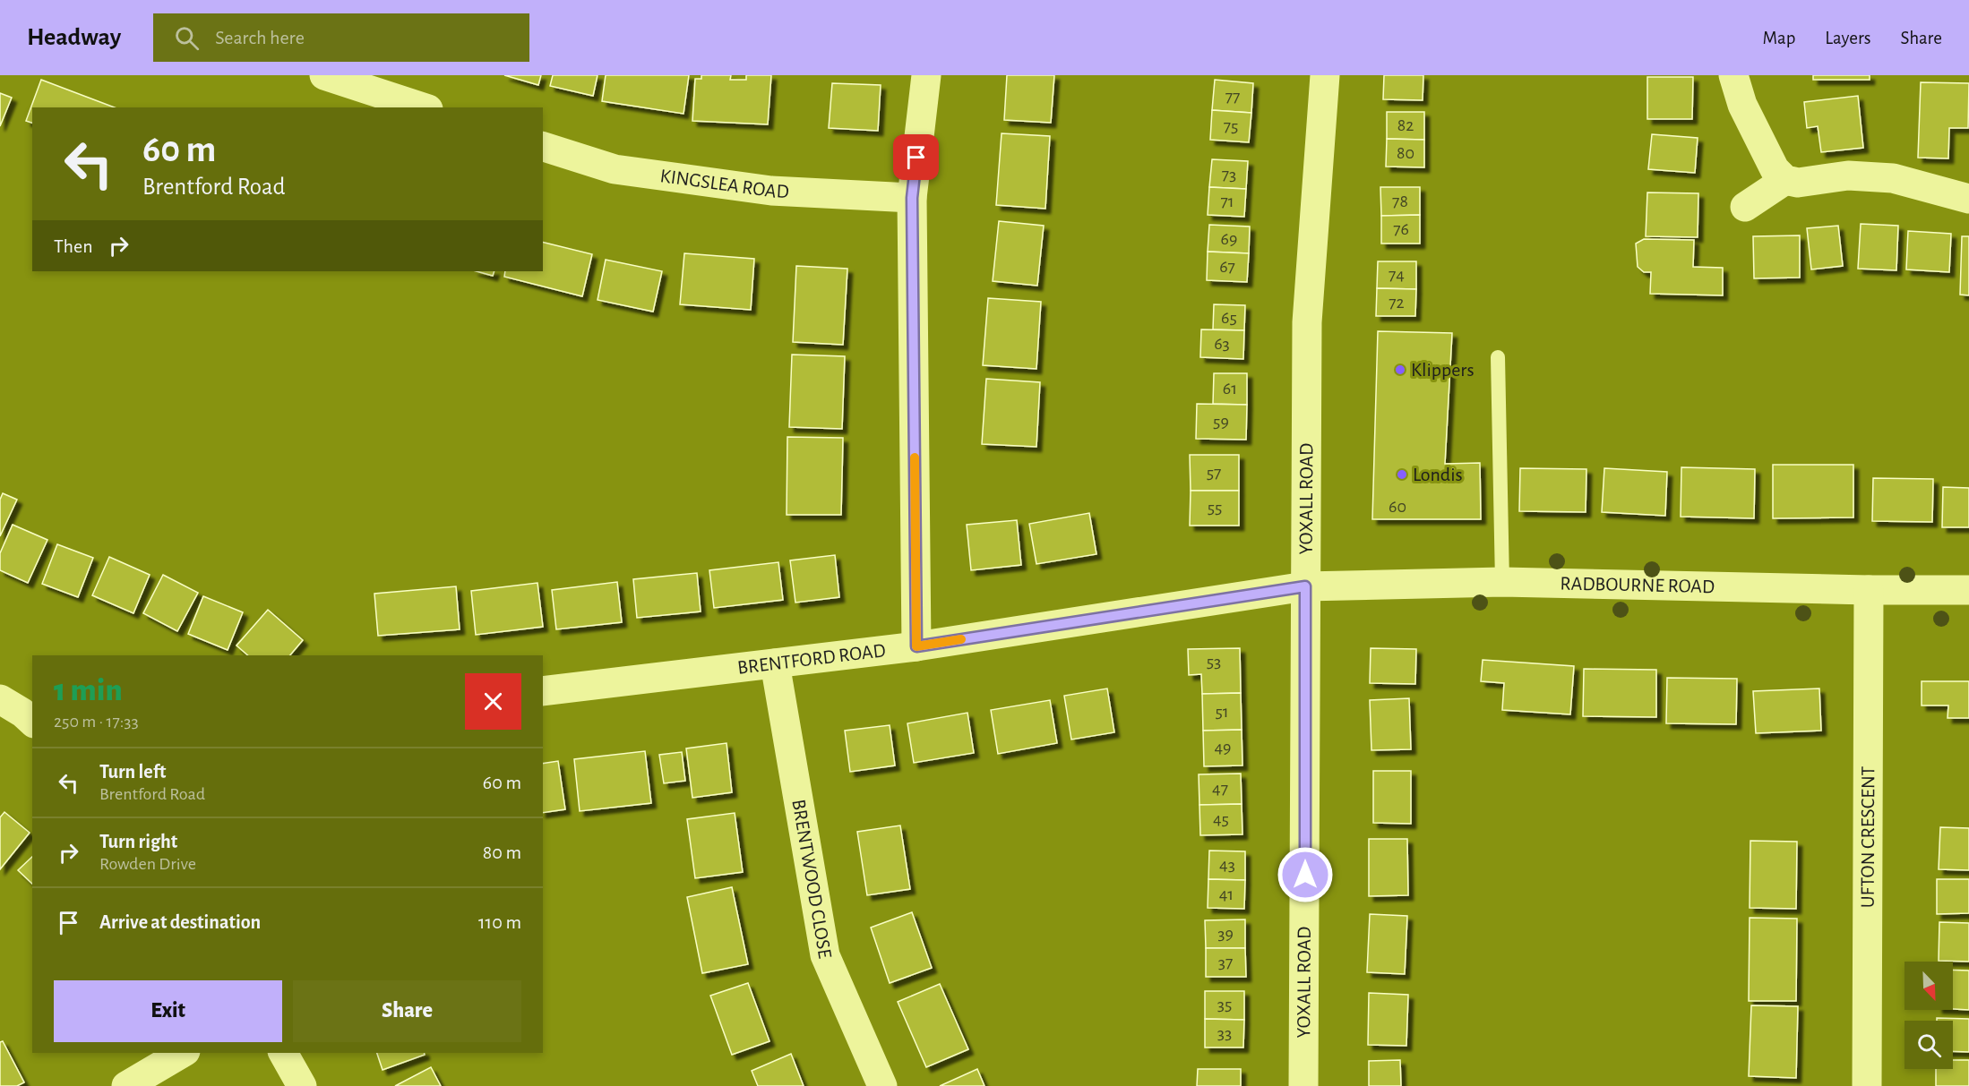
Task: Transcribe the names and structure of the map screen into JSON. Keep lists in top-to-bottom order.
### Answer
{
  "streets": {
    "street": [
      "KINGSLEA ROAD",
      "YOXALL ROAD",
      "RADBOURNE ROAD",
      "BRENTFORD ROAD",
      "UFTON CRESCENT",
      "BRENTWOOD CLOSE"
    ]
  },
  "crossings": [
    ["YOXALL ROAD", "RADBOURNE ROAD"],
    ["YOXALL ROAD", "BRENTFORD ROAD"],
    ["RADBOURNE ROAD", "BRENTFORD ROAD"],
    ["RADBOURNE ROAD", "UFTON CRESCENT"],
    ["BRENTFORD ROAD", "BRENTWOOD CLOSE"]
  ],
  "places": ["Klippers", "Londis"],
  "house_numbers": [
    "77",
    "82",
    "75",
    "80",
    "73",
    "71",
    "78",
    "76",
    "69",
    "67",
    "74",
    "72",
    "65",
    "63",
    "61",
    "59",
    "57",
    "60",
    "55",
    "53",
    "51",
    "49",
    "47",
    "45",
    "43",
    "41",
    "39",
    "37",
    "35",
    "33"
  ],
  "north": "bottom right",
  "page": {
    "header": "Headway",
    "search": "Search here",
    "nav": ["Map", "Layers", "Share"],
    "turn": ["60 m", "Brentford Road"],
    "then": "Then",
    "heading": ["1 min", "250 m · 17:33"],
    "list": [
      {
        "name": "Turn left",
        "note": "Brentford Road",
        "value": "60 m"
      },
      {
        "name": "Turn right",
        "note": "Rowden Drive",
        "value": "80 m"
      },
      {
        "name": "Arrive at destination",
        "value": "110 m"
      }
    ],
    "buttons": ["Exit", "Share"]
  }
}
